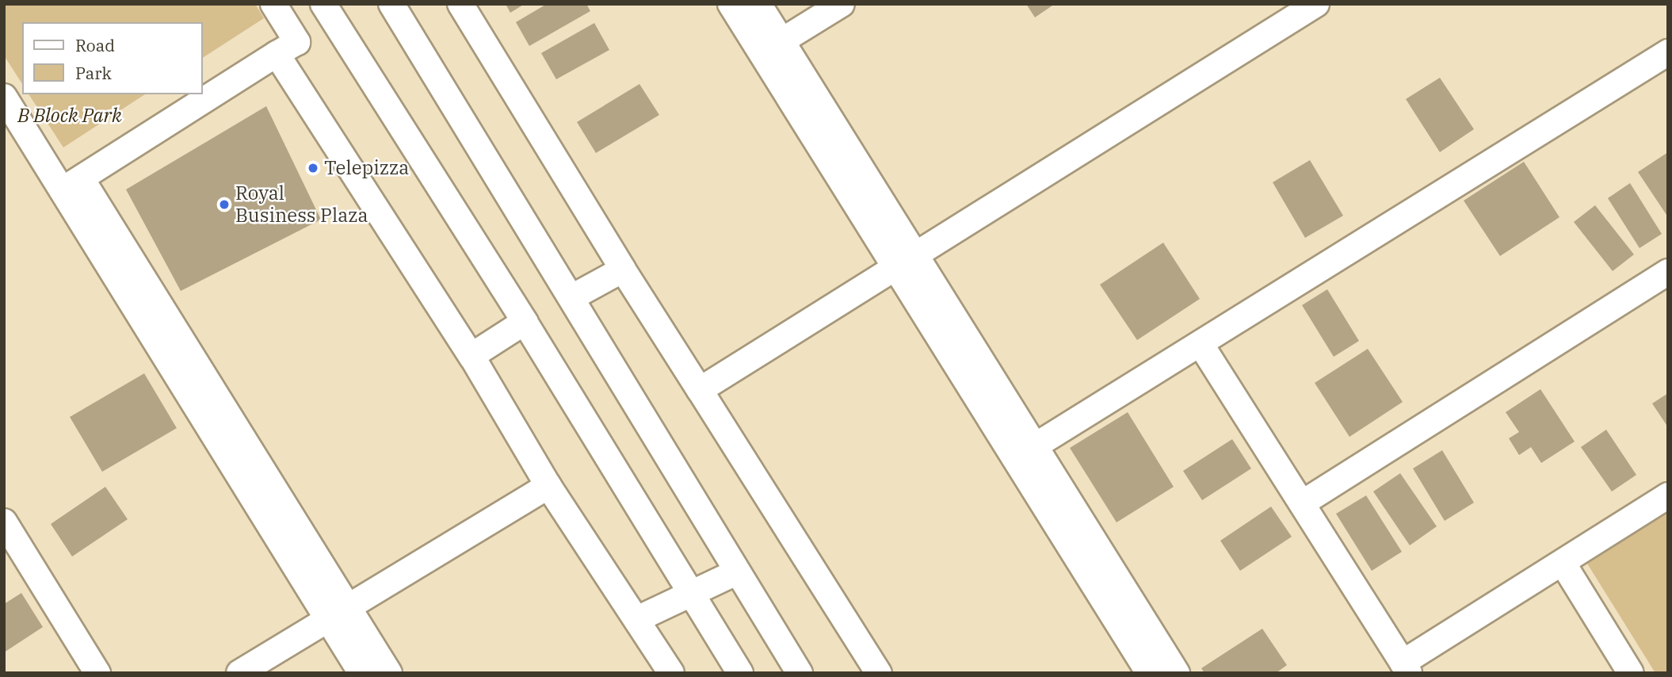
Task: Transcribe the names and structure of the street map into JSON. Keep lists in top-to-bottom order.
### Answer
{
  "parks": ["B Block Park"],
  "places": ["Telepizza", "Royal Business Plaza"],
  "legend": ["Road", "Park"]
}
